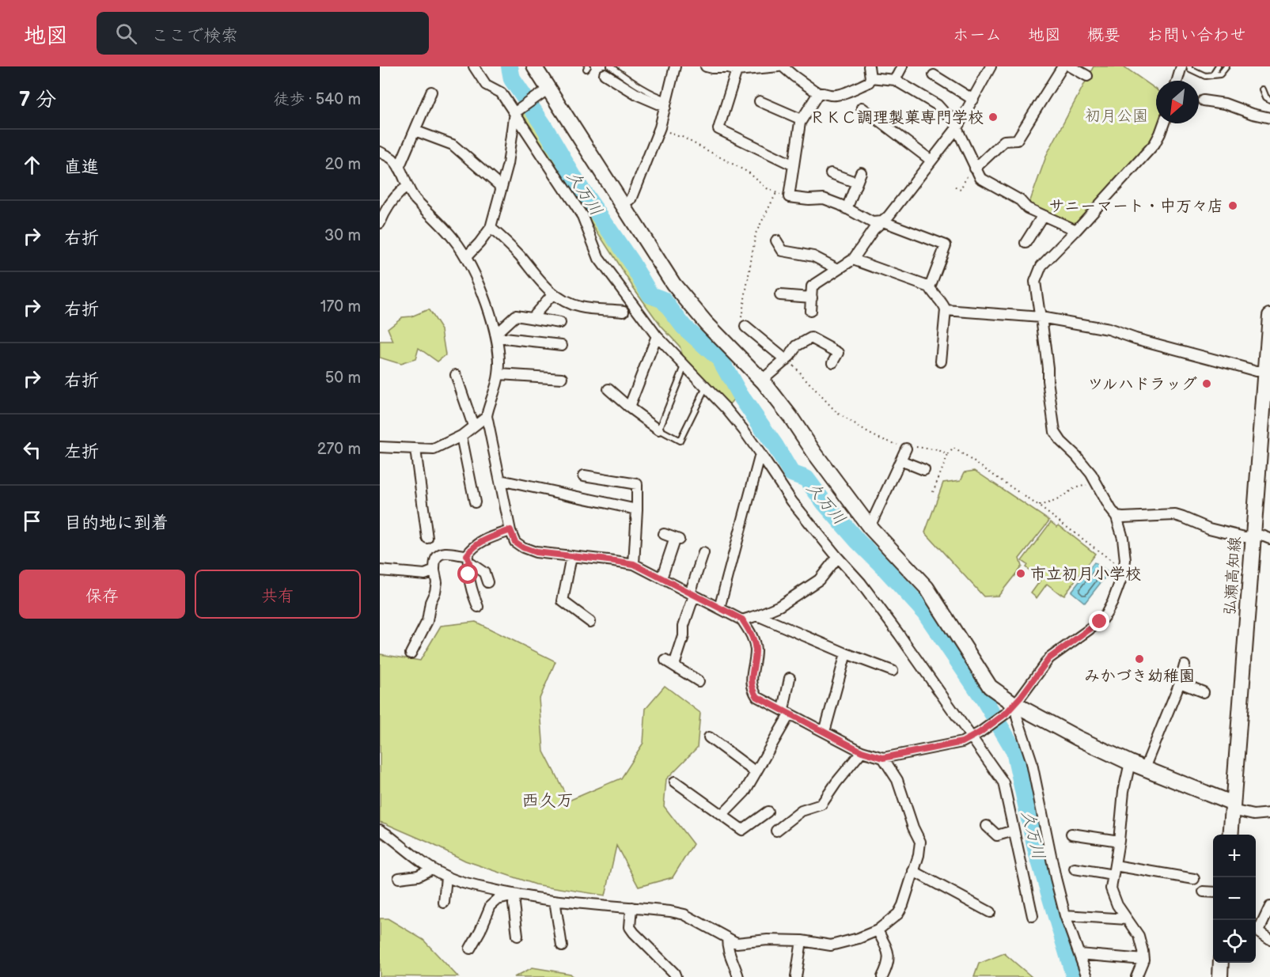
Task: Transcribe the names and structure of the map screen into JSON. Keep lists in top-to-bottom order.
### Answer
{
  "streets": {
    "street": ["弘瀬高知線"]
  },
  "districts": ["西久万"],
  "water": ["久万川"],
  "parks": ["初月公園"],
  "places": [
    "ＲＫＣ調理製菓専門学校",
    "サニーマート・中万々店",
    "ツルハドラッグ",
    "市立初月小学校",
    "みかづき幼稚園"
  ],
  "north": "bottom left",
  "page": {
    "header": "地図",
    "search": "ここで検索",
    "nav": [
      "ホーム",
      "地図",
      "概要",
      "お問い合わせ"
    ],
    "heading": ["7 分", "徒歩 · 540 m"],
    "list": [
      ["直進", "20 m"],
      ["右折", "30 m"],
      ["右折", "170 m"],
      ["右折", "50 m"],
      ["左折", "270 m"],
      "目的地に到着"
    ],
    "buttons": ["保存", "共有"],
    "map_buttons": ["+", "−"]
  }
}
